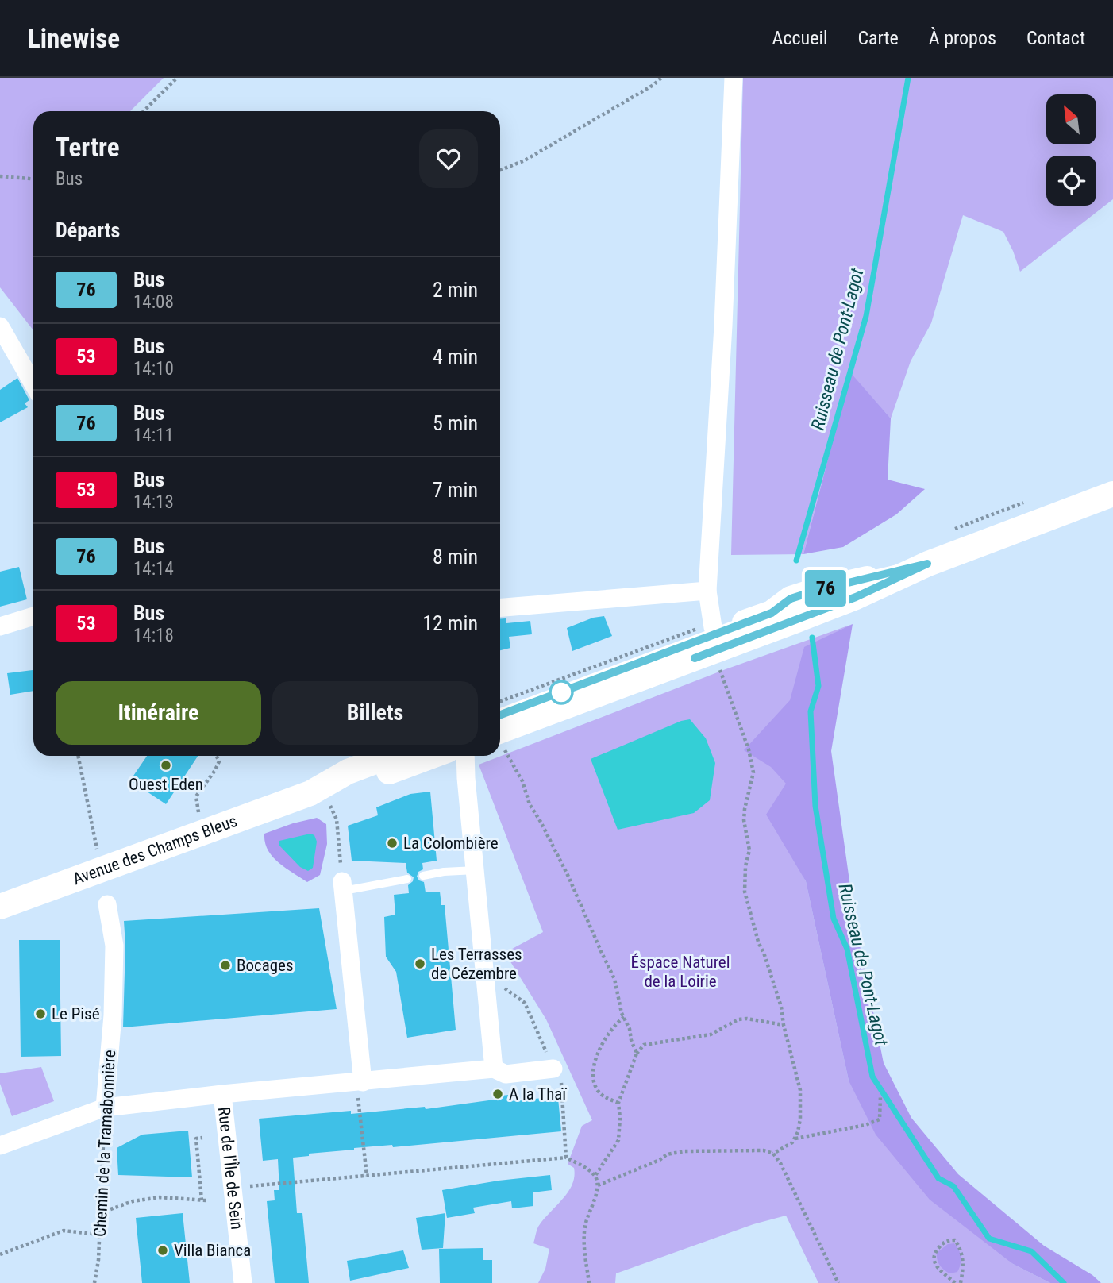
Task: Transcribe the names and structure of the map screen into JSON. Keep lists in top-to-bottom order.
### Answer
{
  "streets": {
    "main road": ["Avenue des Champs Bleus"],
    "street": ["Chemin de la Tramabonnière", "Rue de l'Île de Sein"]
  },
  "water": ["Ruisseau de Pont-Lagot"],
  "parks": ["Éspace Naturel de la Loirie"],
  "places": [
    "Ouest Eden",
    "La Colombière",
    "Les Terrasses de Cézembre",
    "Bocages",
    "Le Pisé",
    "A la Thaï",
    "Villa Bianca"
  ],
  "lines": ["bus line 76"],
  "north": "top left",
  "page": {
    "header": "Linewise",
    "nav": [
      "Accueil",
      "Carte",
      "À propos",
      "Contact"
    ],
    "on_map": "76",
    "heading": [
      ["Tertre", "Bus"],
      "Départs"
    ],
    "list": [
      {
        "mark": "76",
        "name": "Bus",
        "note": "14:08",
        "value": "2 min"
      },
      {
        "mark": "53",
        "name": "Bus",
        "note": "14:10",
        "value": "4 min"
      },
      {
        "mark": "76",
        "name": "Bus",
        "note": "14:11",
        "value": "5 min"
      },
      {
        "mark": "53",
        "name": "Bus",
        "note": "14:13",
        "value": "7 min"
      },
      {
        "mark": "76",
        "name": "Bus",
        "note": "14:14",
        "value": "8 min"
      },
      {
        "mark": "53",
        "name": "Bus",
        "note": "14:18",
        "value": "12 min"
      }
    ],
    "buttons": ["Itinéraire", "Billets"]
  }
}
